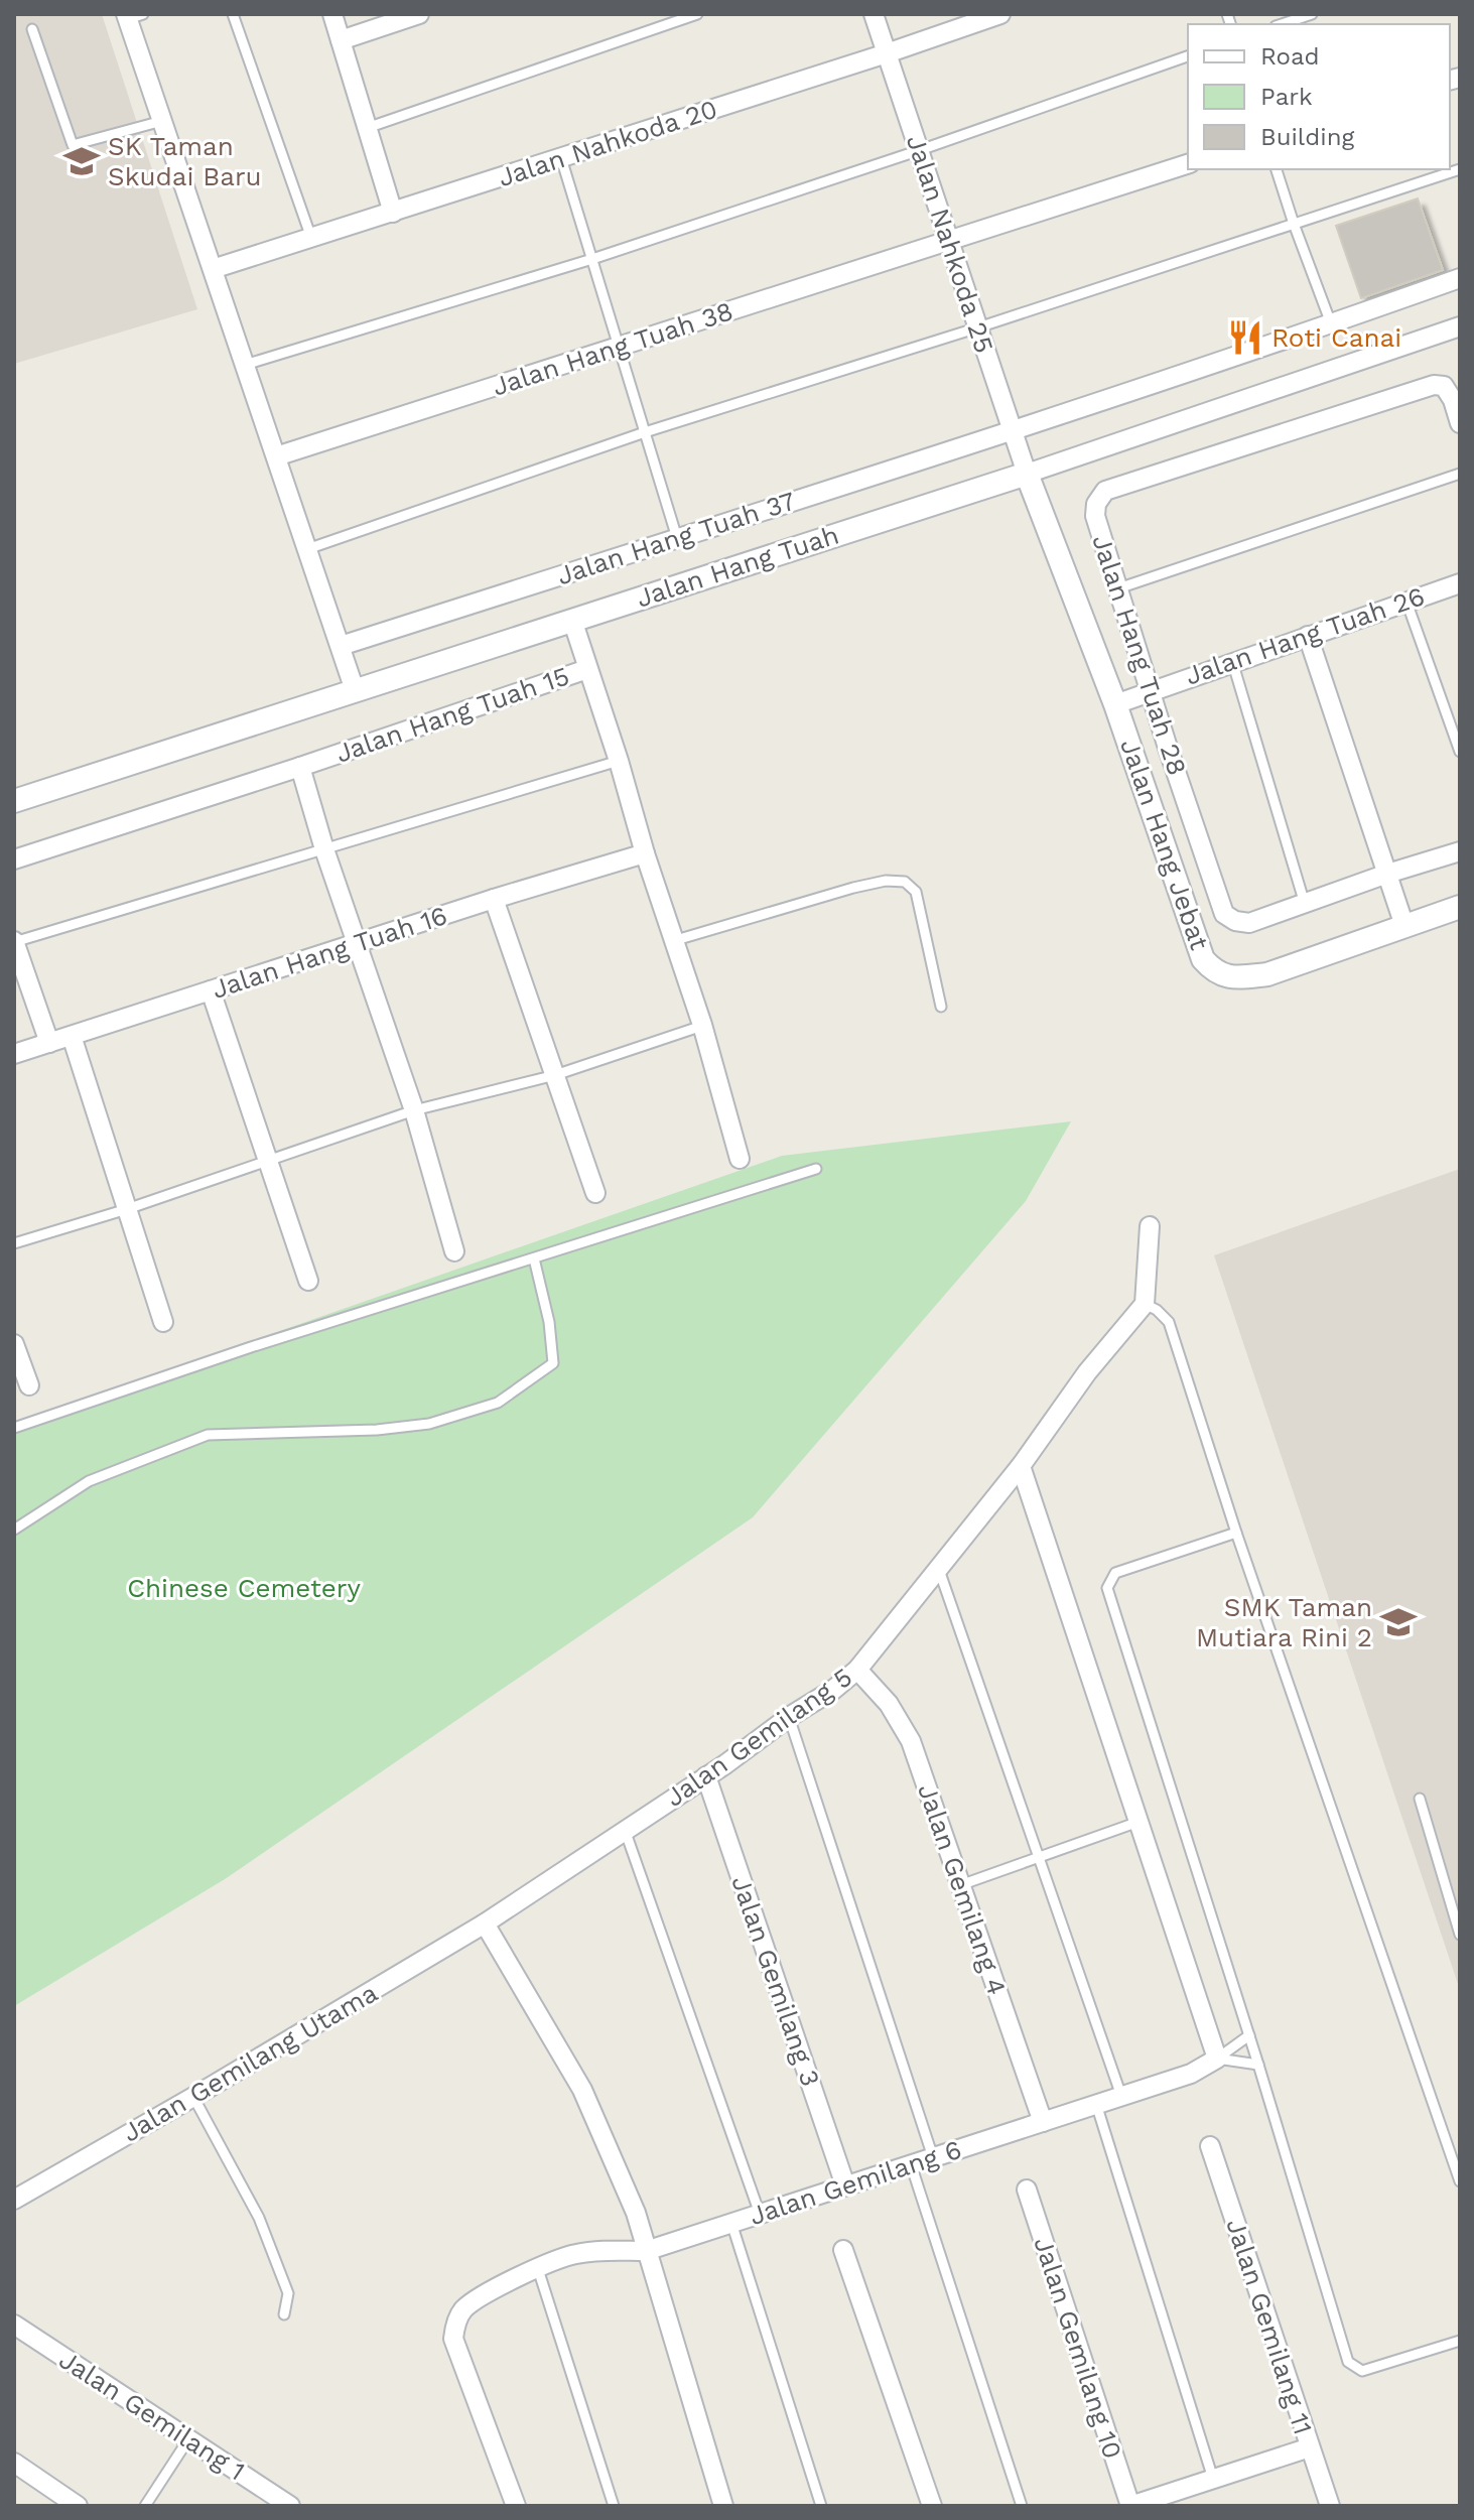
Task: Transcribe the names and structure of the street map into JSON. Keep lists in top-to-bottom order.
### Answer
{
  "streets": {
    "street": [
      "Jalan Nahkoda 20",
      "Jalan Nahkoda 25",
      "Jalan Hang Tuah 38",
      "Jalan Hang Tuah 37",
      "Jalan Hang Tuah",
      "Jalan Hang Tuah 26",
      "Jalan Hang Tuah 28",
      "Jalan Hang Tuah 15",
      "Jalan Hang Jebat",
      "Jalan Hang Tuah 16",
      "Jalan Gemilang 5",
      "Jalan Gemilang 4",
      "Jalan Gemilang 3",
      "Jalan Gemilang Utama",
      "Jalan Gemilang 6",
      "Jalan Gemilang 11",
      "Jalan Gemilang 10",
      "Jalan Gemilang 1"
    ]
  },
  "crossings": [
    ["Jalan Nahkoda 20", "Jalan Nahkoda 25"],
    ["Jalan Nahkoda 25", "Jalan Hang Tuah 38"],
    ["Jalan Nahkoda 25", "Jalan Hang Tuah 37"],
    ["Jalan Nahkoda 25", "Jalan Hang Tuah"],
    ["Jalan Nahkoda 25", "Jalan Hang Jebat"],
    ["Jalan Hang Tuah", "Jalan Hang Jebat"],
    ["Jalan Hang Tuah 26", "Jalan Hang Tuah 28"],
    ["Jalan Hang Tuah 26", "Jalan Hang Jebat"],
    ["Jalan Hang Tuah 15", "Jalan Hang Tuah 16"],
    ["Jalan Gemilang 5", "Jalan Gemilang 4"],
    ["Jalan Gemilang 5", "Jalan Gemilang 3"],
    ["Jalan Gemilang 5", "Jalan Gemilang Utama"],
    ["Jalan Gemilang 4", "Jalan Gemilang 6"],
    ["Jalan Gemilang 3", "Jalan Gemilang 6"]
  ],
  "parks": ["Chinese Cemetery"],
  "places": {
    "school or university": ["SK Taman Skudai Baru", "SMK Taman Mutiara Rini 2"],
    "restaurant": ["Roti Canai"]
  },
  "legend": ["Road", "Park", "Building"]
}
